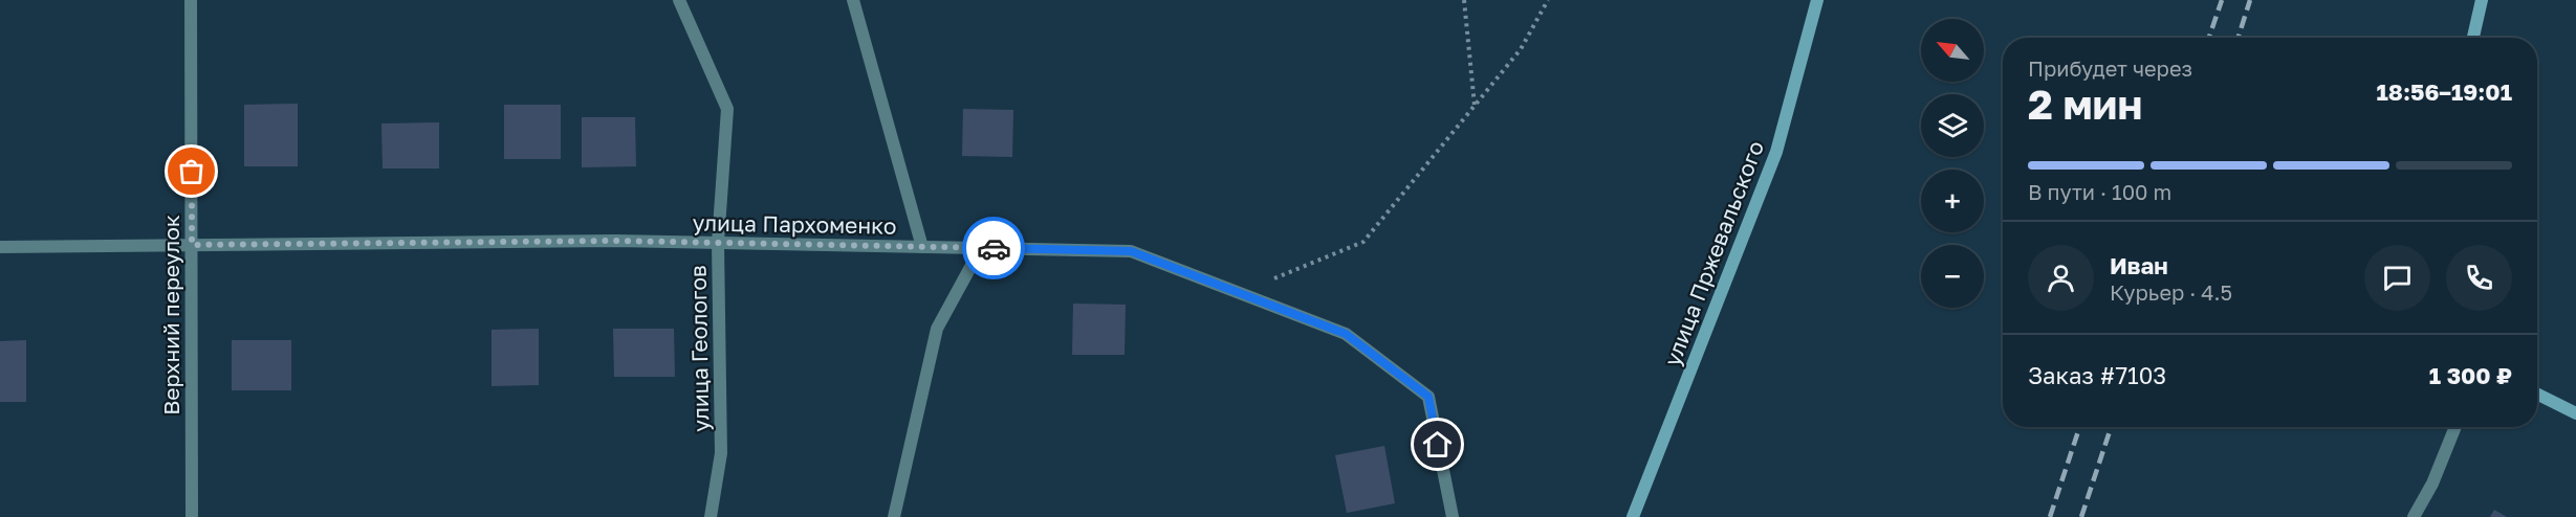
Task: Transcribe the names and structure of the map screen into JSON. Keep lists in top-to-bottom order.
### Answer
{
  "streets": {
    "street": [
      "улица Пархоменко",
      "улица Пржевальского",
      "Верхний переулок",
      "улица Геологов"
    ]
  },
  "crossings": [
    ["улица Пархоменко", "Верхний переулок"],
    ["улица Пархоменко", "улица Геологов"]
  ],
  "north": "top left",
  "page": {
    "map_buttons": ["+", "−"],
    "heading": ["2 мин", "Прибудет через", "18:56–19:01"],
    "panel": [
      "Иван",
      "Курьер · 4.5",
      "Заказ #7103",
      "1 300 ₽"
    ],
    "bar": "В пути · 100 m"
  }
}
